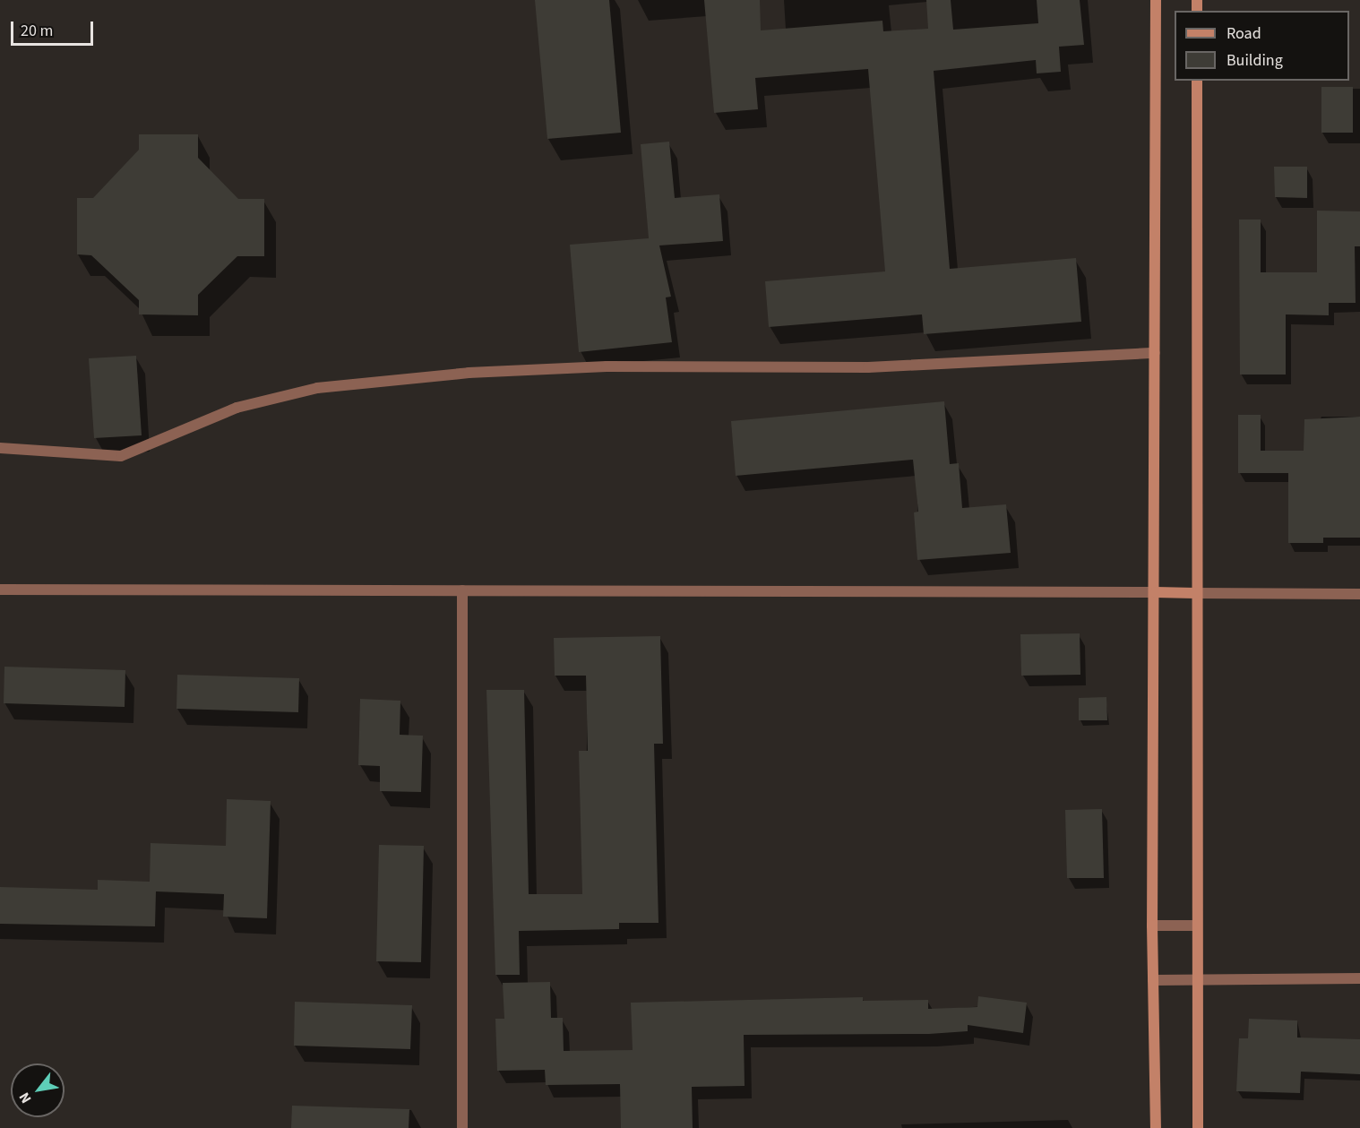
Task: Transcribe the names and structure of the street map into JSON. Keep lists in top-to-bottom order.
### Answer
{
  "legend": ["Road", "Building"],
  "scale_bar": "20 m",
  "north": "bottom left"
}
